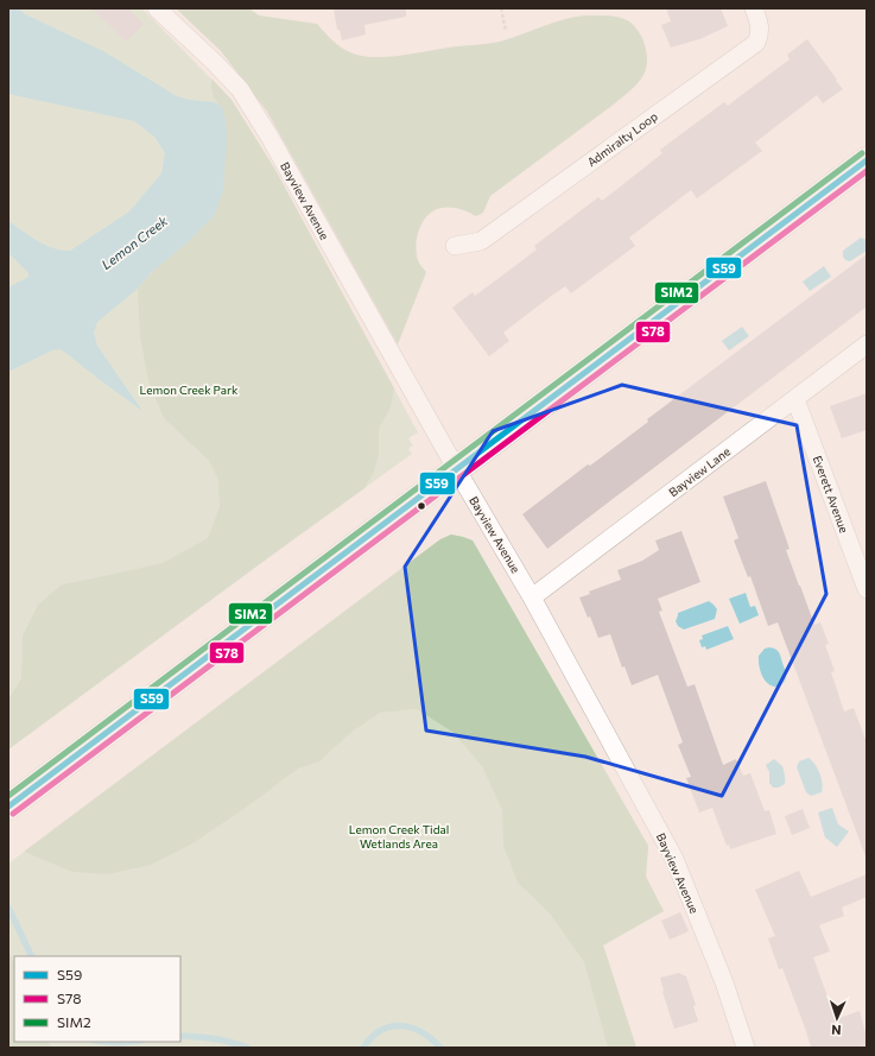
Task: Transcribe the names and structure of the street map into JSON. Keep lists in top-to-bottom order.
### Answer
{
  "streets": {
    "street": [
      "Admiralty Loop",
      "Bayview Avenue",
      "Bayview Lane",
      "Everett Avenue"
    ]
  },
  "crossings": [
    ["Bayview Avenue", "Bayview Lane"],
    ["Bayview Lane", "Everett Avenue"]
  ],
  "water": ["Lemon Creek"],
  "parks": ["Lemon Creek Park", "Lemon Creek Tidal Wetlands Area"],
  "lines": ["transit line SIM2", "transit line S59", "transit line S78"],
  "legend": ["S59", "S78", "SIM2"],
  "north": "bottom"
}
